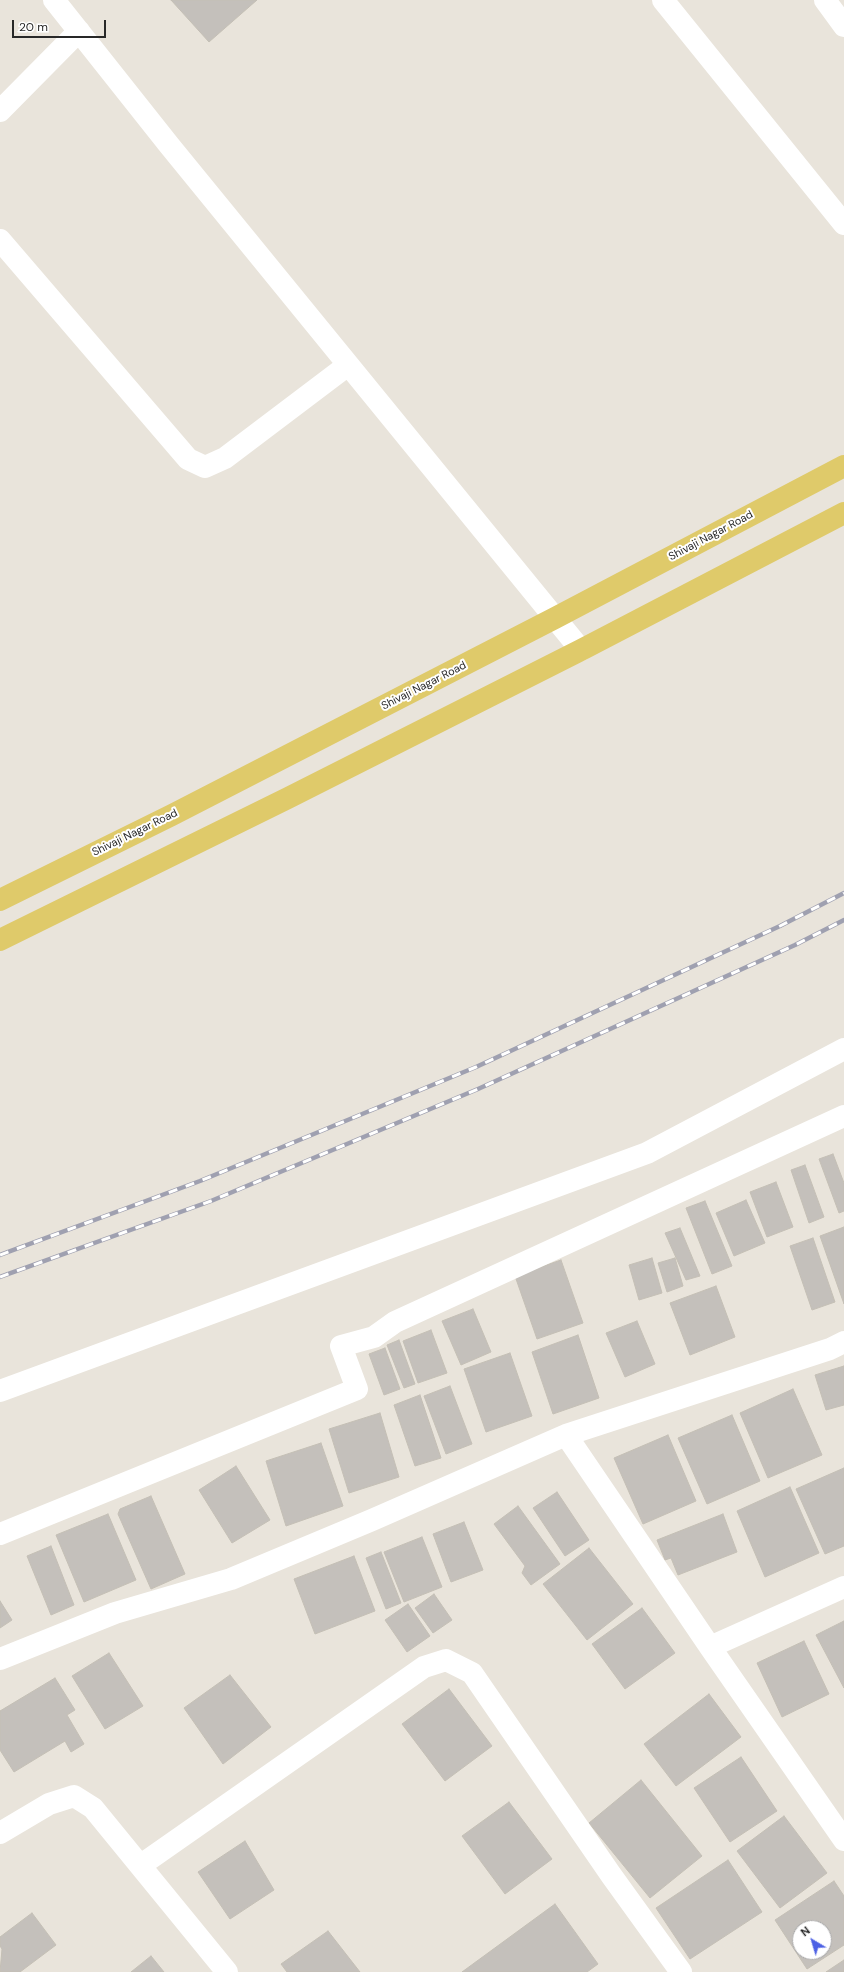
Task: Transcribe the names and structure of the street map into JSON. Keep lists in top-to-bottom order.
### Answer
{
  "streets": {
    "main road": ["Shivaji Nagar Road"]
  },
  "scale_bar": "20 m",
  "north": "top left"
}
